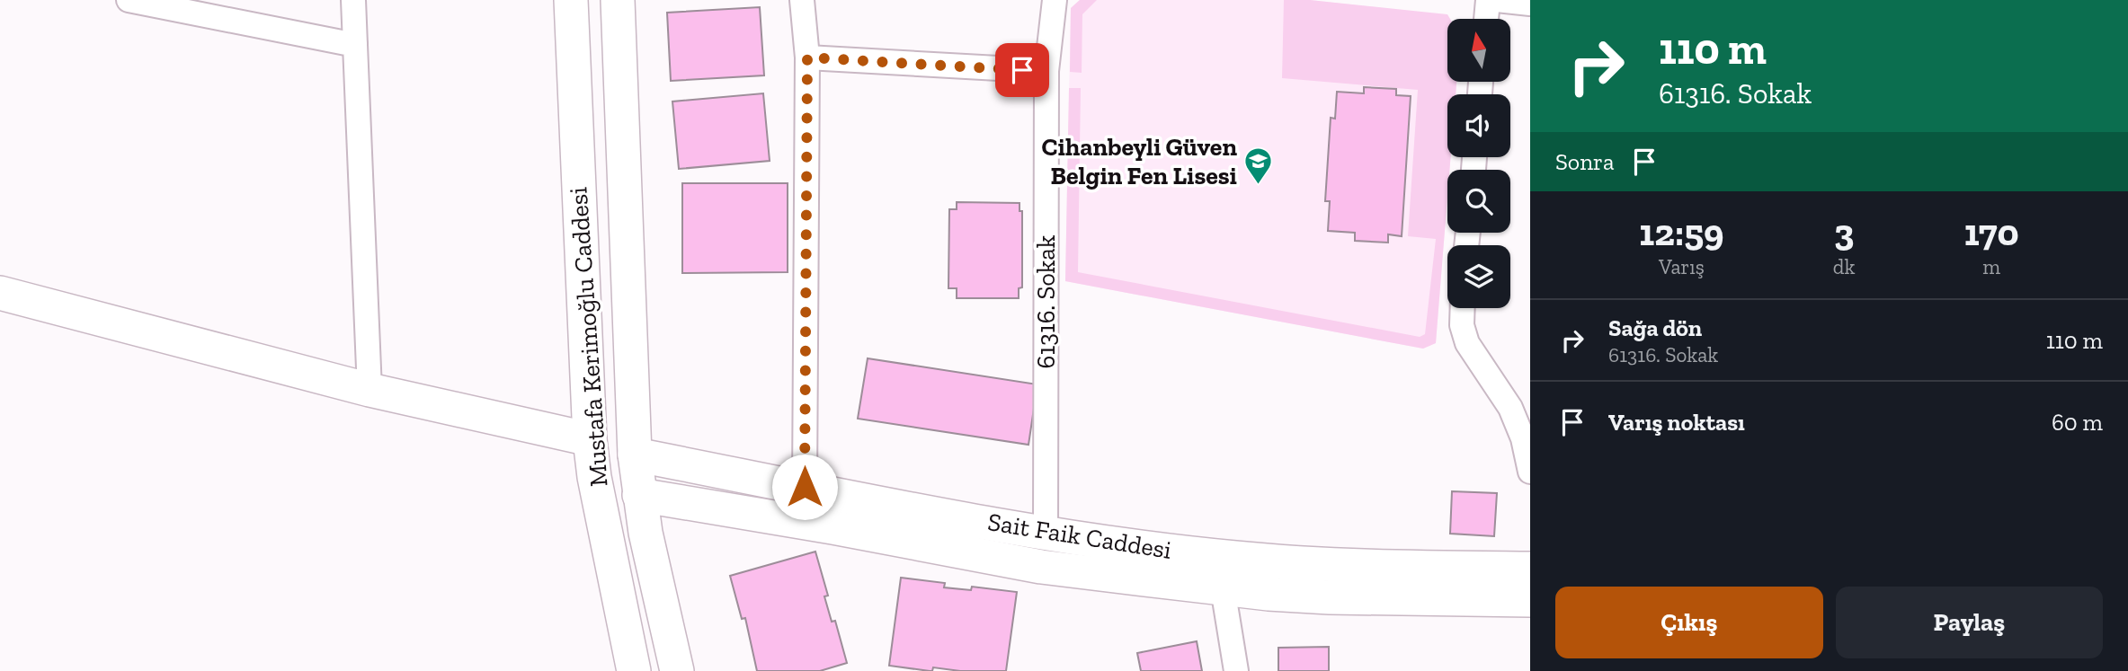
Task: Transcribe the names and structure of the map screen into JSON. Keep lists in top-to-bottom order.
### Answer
{
  "streets": {
    "street": ["61316. Sokak", "Mustafa Kerimoğlu Caddesi", "Sait Faik Caddesi"]
  },
  "crossings": [
    ["61316. Sokak", "Sait Faik Caddesi"],
    ["Mustafa Kerimoğlu Caddesi", "Sait Faik Caddesi"]
  ],
  "places": {
    "school or university": ["Cihanbeyli Güven Belgin Fen Lisesi"]
  },
  "north": "top",
  "page": {
    "turn": ["110 m", "61316. Sokak"],
    "then": "Sonra",
    "eta": [
      "12:59",
      "Varış",
      "3",
      "dk",
      "170",
      "m"
    ],
    "list": [
      {
        "name": "Sağa dön",
        "note": "61316. Sokak",
        "value": "110 m"
      },
      {
        "name": "Varış noktası",
        "value": "60 m"
      }
    ],
    "buttons": ["Çıkış", "Paylaş"]
  }
}
